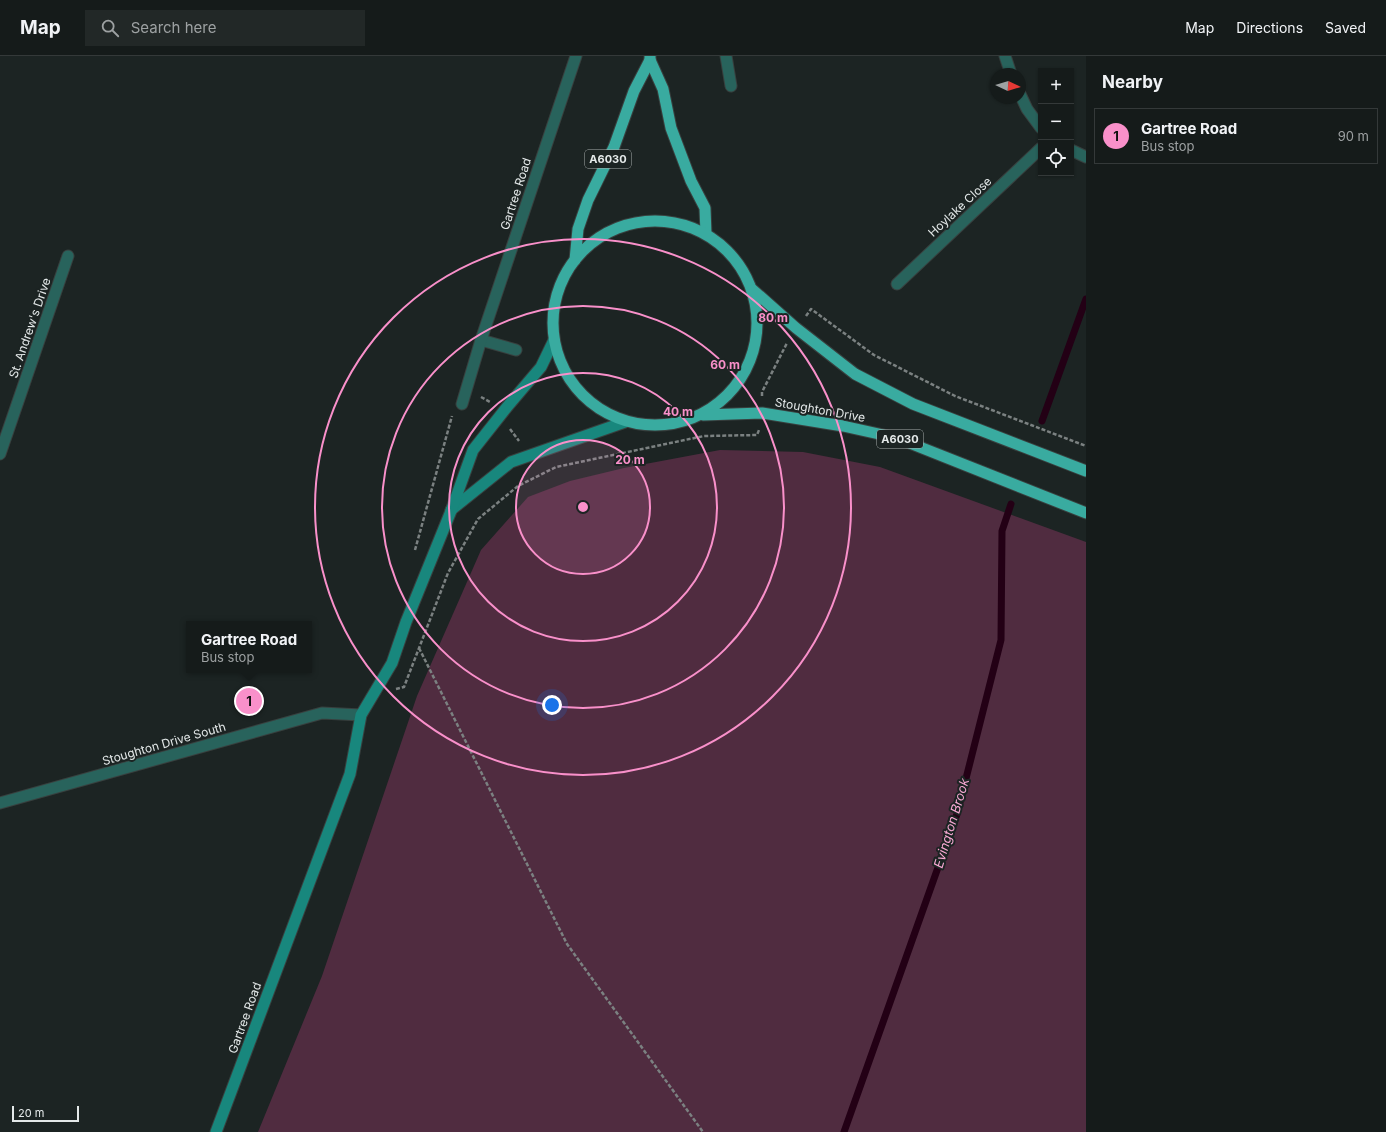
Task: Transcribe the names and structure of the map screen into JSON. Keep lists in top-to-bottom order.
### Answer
{
  "streets": {
    "highway": ["A6030", "Stoughton Drive"],
    "main road": ["Gartree Road"],
    "street": ["Hoylake Close", "St. Andrew's Drive", "Stoughton Drive South"]
  },
  "crossings": [
    ["Gartree Road", "Stoughton Drive South"]
  ],
  "water": ["Evington Brook"],
  "scale_bar": "20 m",
  "north": "right",
  "page": {
    "header": "Map",
    "search": "Search here",
    "nav": ["Map", "Directions", "Saved"],
    "heading": "Nearby",
    "map_buttons": ["+", "−"],
    "list": [
      {
        "mark": "1",
        "name": "Gartree Road",
        "note": "Bus stop",
        "value": "90 m"
      }
    ],
    "popup": ["Gartree Road", "Bus stop"],
    "pins": "1",
    "scale": "20 m"
  },
  "rings": [
    "80 m",
    "60 m",
    "40 m",
    "20 m"
  ]
}
